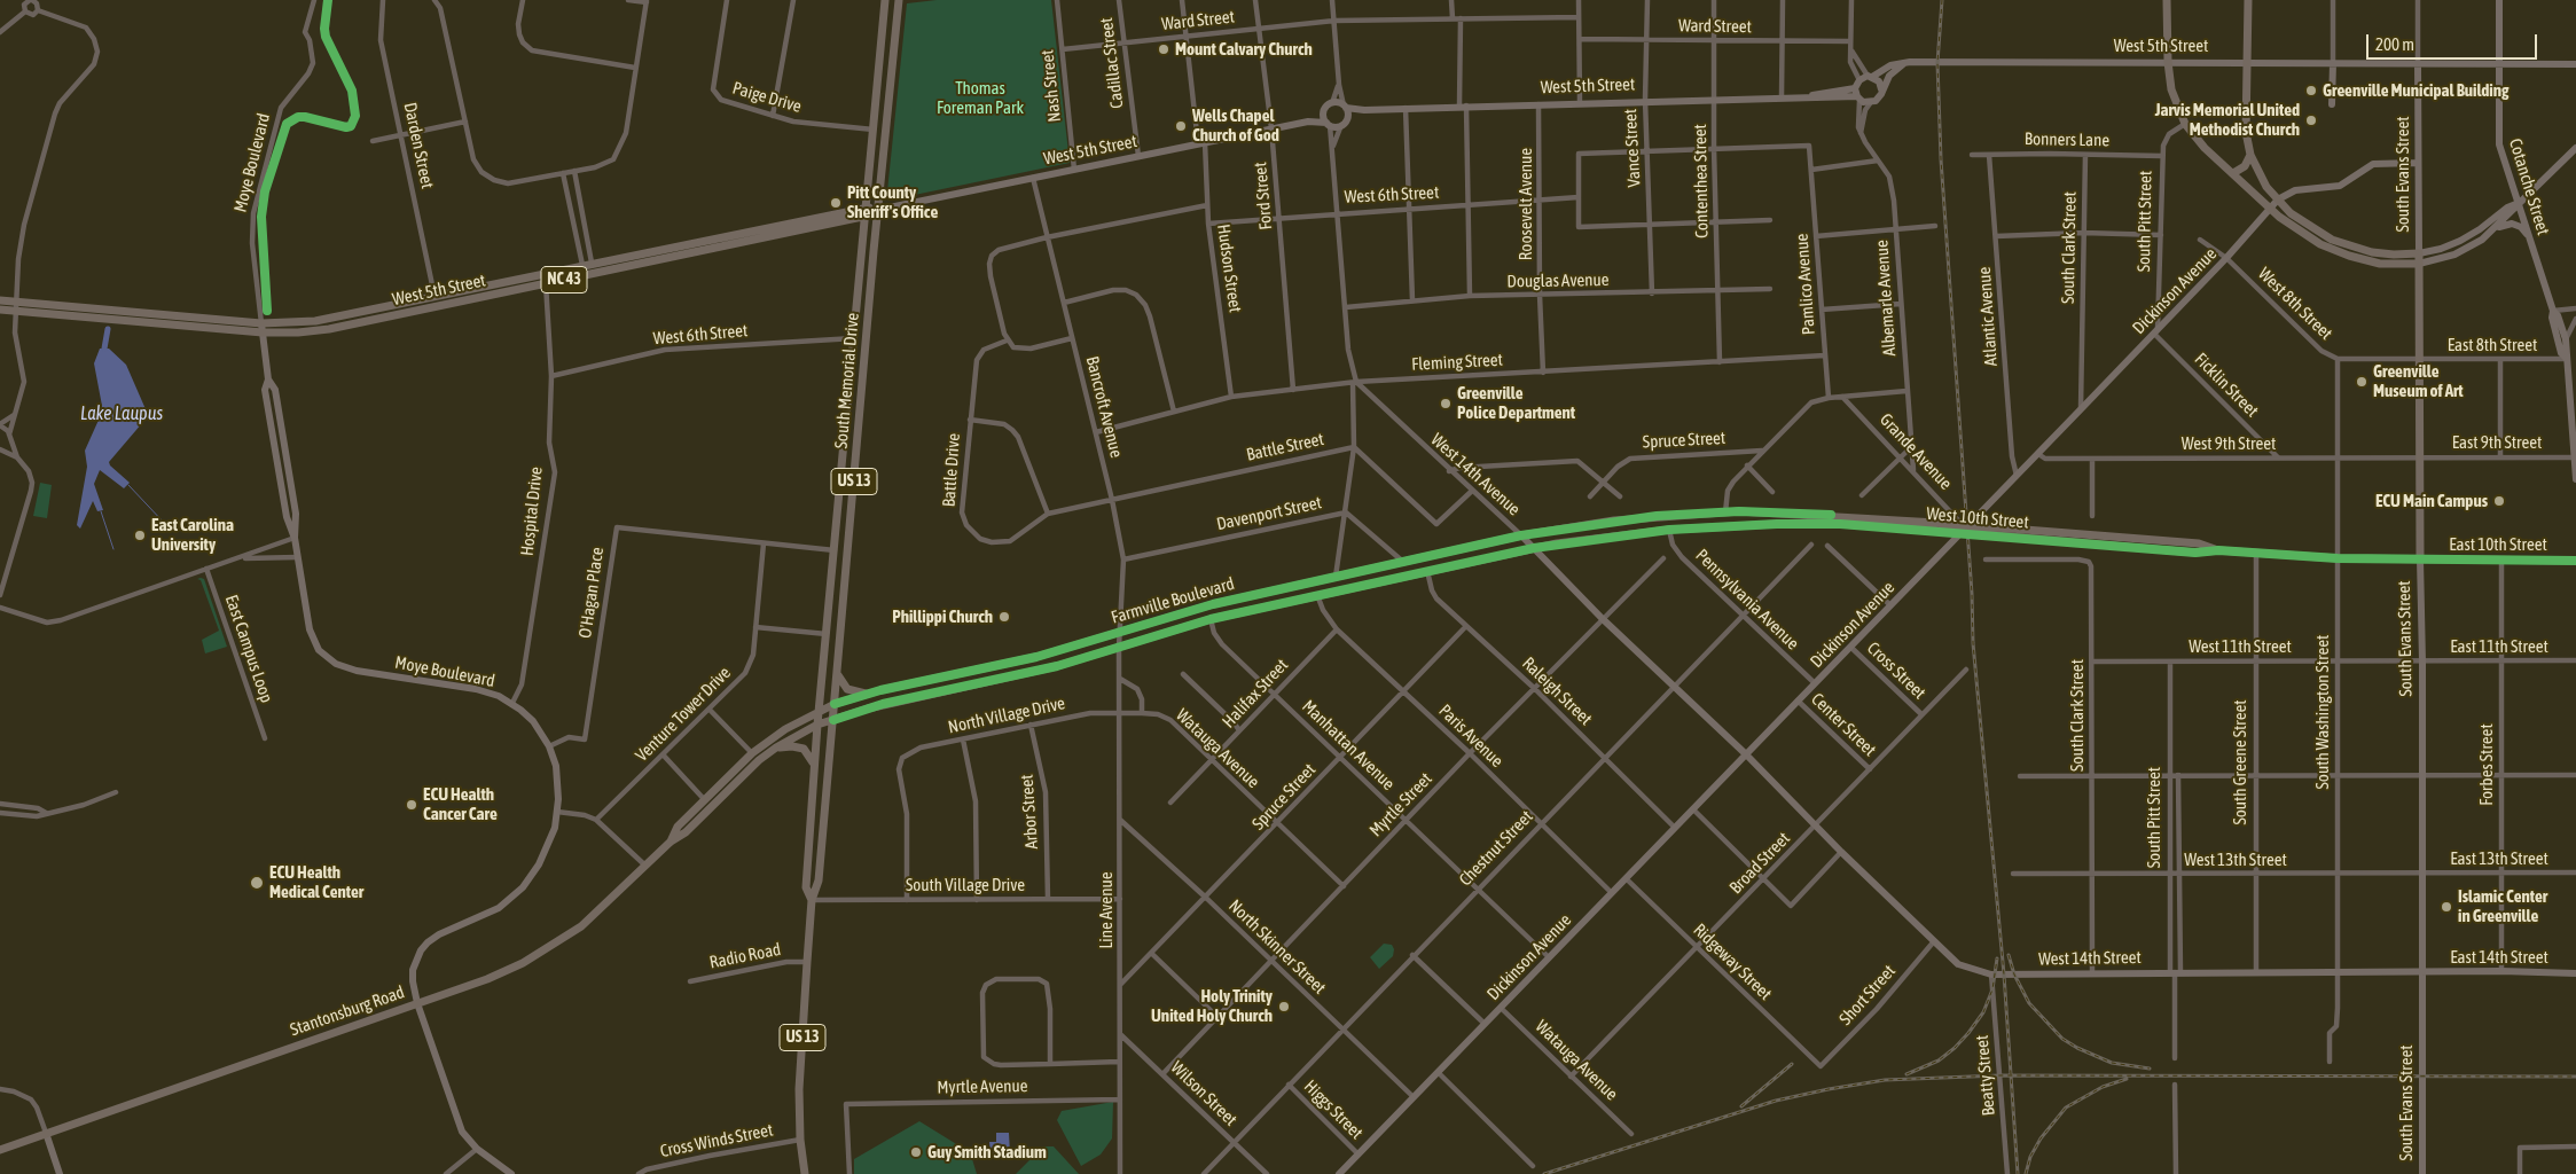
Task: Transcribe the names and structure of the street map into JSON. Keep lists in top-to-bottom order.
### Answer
{
  "streets": {
    "main road": [
      "West 5th Street",
      "Moye Boulevard",
      "South Evans Street",
      "Cotanche Street",
      "NC 43",
      "Dickinson Avenue",
      "South Memorial Drive",
      "West 14th Avenue",
      "US 13",
      "West 10th Street",
      "East 10th Street",
      "Farmville Boulevard",
      "East 14th Street",
      "West 14th Street",
      "Stantonsburg Road"
    ],
    "street": [
      "Ward Street",
      "Cadillac Street",
      "Nash Street",
      "Paige Drive",
      "Bonners Lane",
      "Darden Street",
      "Vance Street",
      "Contenthea Street",
      "West 6th Street",
      "Ford Street",
      "Roosevelt Avenue",
      "South Pitt Street",
      "South Clark Street",
      "Hudson Street",
      "Douglas Avenue",
      "Pamlico Avenue",
      "Albemarle Avenue",
      "West 8th Street",
      "Atlantic Avenue",
      "East 8th Street",
      "Fleming Street",
      "Ficklin Street",
      "Bancroft Avenue",
      "Spruce Street",
      "East 9th Street",
      "West 9th Street",
      "Battle Street",
      "Grande Avenue",
      "Battle Drive",
      "Hospital Drive",
      "Davenport Street",
      "O'Hagan Place",
      "Pennsylvania Avenue",
      "West 11th Street",
      "East 11th Street",
      "East Campus Loop",
      "Cross Street",
      "Raleigh Street",
      "Halifax Street",
      "South Washington Street",
      "Venture Tower Drive",
      "North Village Drive",
      "Center Street",
      "Paris Avenue",
      "Manhattan Avenue",
      "Watauga Avenue",
      "South Greene Street",
      "Forbes Street",
      "Myrtle Street",
      "Arbor Street",
      "Chestnut Street",
      "East 13th Street",
      "West 13th Street",
      "Broad Street",
      "South Village Drive",
      "Line Avenue",
      "North Skinner Street",
      "Radio Road",
      "Ridgeway Street",
      "Short Street",
      "Beatty Street",
      "Myrtle Avenue",
      "Wilson Street",
      "Higgs Street",
      "Cross Winds Street"
    ]
  },
  "crossings": [
    ["Ward Street", "Cadillac Street"],
    ["Ward Street", "Nash Street"],
    ["Ward Street", "Vance Street"],
    ["Ward Street", "Contenthea Street"],
    ["Ward Street", "Ford Street"],
    ["Ward Street", "Hudson Street"],
    ["West 5th Street", "Cadillac Street"],
    ["West 5th Street", "Nash Street"],
    ["West 5th Street", "Darden Street"],
    ["West 5th Street", "Vance Street"],
    ["West 5th Street", "Moye Boulevard"],
    ["West 5th Street", "South Evans Street"],
    ["West 5th Street", "Contenthea Street"],
    ["West 5th Street", "Cotanche Street"],
    ["West 5th Street", "Ford Street"],
    ["West 5th Street", "Roosevelt Avenue"],
    ["West 5th Street", "Hudson Street"],
    ["West 5th Street", "Albemarle Avenue"],
    ["West 5th Street", "South Memorial Drive"],
    ["West 5th Street", "Bancroft Avenue"],
    ["West 5th Street", "Hospital Drive"],
    ["Paige Drive", "South Memorial Drive"],
    ["Bonners Lane", "South Pitt Street"],
    ["Bonners Lane", "South Clark Street"],
    ["Bonners Lane", "Atlantic Avenue"],
    ["Vance Street", "Douglas Avenue"],
    ["Moye Boulevard", "Hospital Drive"],
    ["Moye Boulevard", "O'Hagan Place"],
    ["Moye Boulevard", "Stantonsburg Road"],
    ["South Evans Street", "West 8th Street"],
    ["South Evans Street", "East 8th Street"],
    ["South Evans Street", "East 9th Street"],
    ["South Evans Street", "West 9th Street"],
    ["South Evans Street", "West 10th Street"],
    ["South Evans Street", "East 10th Street"],
    ["South Evans Street", "West 11th Street"],
    ["South Evans Street", "East 11th Street"],
    ["South Evans Street", "East 13th Street"],
    ["South Evans Street", "West 13th Street"],
    ["South Evans Street", "East 14th Street"],
    ["South Evans Street", "West 14th Street"],
    ["Contenthea Street", "Douglas Avenue"],
    ["Contenthea Street", "Pamlico Avenue"],
    ["Contenthea Street", "Fleming Street"],
    ["Cotanche Street", "East 8th Street"],
    ["Cotanche Street", "East 9th Street"],
    ["West 6th Street", "Ford Street"],
    ["West 6th Street", "Roosevelt Avenue"],
    ["West 6th Street", "Hudson Street"],
    ["West 6th Street", "South Memorial Drive"],
    ["West 6th Street", "Hospital Drive"],
    ["Ford Street", "Fleming Street"],
    ["Roosevelt Avenue", "Douglas Avenue"],
    ["Roosevelt Avenue", "Fleming Street"],
    ["South Pitt Street", "Dickinson Avenue"],
    ["South Pitt Street", "Ficklin Street"],
    ["South Pitt Street", "West 11th Street"],
    ["South Pitt Street", "West 13th Street"],
    ["South Pitt Street", "West 14th Street"],
    ["South Clark Street", "Dickinson Avenue"],
    ["South Clark Street", "West 11th Street"],
    ["South Clark Street", "West 13th Street"],
    ["South Clark Street", "West 14th Street"],
    ["Hudson Street", "Fleming Street"],
    ["Pamlico Avenue", "Fleming Street"],
    ["Dickinson Avenue", "West 8th Street"],
    ["Dickinson Avenue", "Atlantic Avenue"],
    ["Dickinson Avenue", "Ficklin Street"],
    ["Dickinson Avenue", "West 9th Street"],
    ["Dickinson Avenue", "Grande Avenue"],
    ["Dickinson Avenue", "West 14th Avenue"],
    ["Dickinson Avenue", "Pennsylvania Avenue"],
    ["Dickinson Avenue", "Cross Street"],
    ["Dickinson Avenue", "Raleigh Street"],
    ["Dickinson Avenue", "Center Street"],
    ["Dickinson Avenue", "Paris Avenue"],
    ["Dickinson Avenue", "Manhattan Avenue"],
    ["Dickinson Avenue", "Watauga Avenue"],
    ["Dickinson Avenue", "North Skinner Street"],
    ["Dickinson Avenue", "Ridgeway Street"],
    ["Dickinson Avenue", "Higgs Street"],
    ["Albemarle Avenue", "Grande Avenue"],
    ["West 8th Street", "East 8th Street"],
    ["West 8th Street", "South Washington Street"],
    ["Fleming Street", "Bancroft Avenue"],
    ["Fleming Street", "West 14th Avenue"],
    ["South Memorial Drive", "O'Hagan Place"],
    ["South Memorial Drive", "Farmville Boulevard"],
    ["South Memorial Drive", "South Village Drive"],
    ["South Memorial Drive", "Radio Road"],
    ["South Memorial Drive", "Stantonsburg Road"],
    ["South Memorial Drive", "Cross Winds Street"],
    ["Ficklin Street", "West 9th Street"],
    ["Bancroft Avenue", "Battle Street"],
    ["Bancroft Avenue", "Battle Drive"],
    ["Bancroft Avenue", "Davenport Street"],
    ["Bancroft Avenue", "Farmville Boulevard"],
    ["Bancroft Avenue", "Line Avenue"],
    ["Spruce Street", "Raleigh Street"],
    ["Spruce Street", "Paris Avenue"],
    ["Spruce Street", "Manhattan Avenue"],
    ["Spruce Street", "Watauga Avenue"],
    ["Spruce Street", "Line Avenue"],
    ["Spruce Street", "North Skinner Street"],
    ["East 9th Street", "West 9th Street"],
    ["West 9th Street", "South Washington Street"],
    ["Battle Street", "Battle Drive"],
    ["West 14th Avenue", "West 10th Street"],
    ["West 14th Avenue", "Farmville Boulevard"],
    ["West 14th Avenue", "Myrtle Street"],
    ["West 14th Avenue", "Chestnut Street"],
    ["West 14th Avenue", "Broad Street"],
    ["West 14th Avenue", "West 14th Street"],
    ["Davenport Street", "Farmville Boulevard"],
    ["West 10th Street", "East 10th Street"],
    ["West 10th Street", "Pennsylvania Avenue"],
    ["West 10th Street", "Farmville Boulevard"],
    ["West 10th Street", "South Washington Street"],
    ["West 10th Street", "South Greene Street"],
    ["East 10th Street", "Forbes Street"],
    ["O'Hagan Place", "Venture Tower Drive"],
    ["Pennsylvania Avenue", "Chestnut Street"],
    ["Farmville Boulevard", "Raleigh Street"],
    ["Farmville Boulevard", "Paris Avenue"],
    ["Farmville Boulevard", "Manhattan Avenue"],
    ["Farmville Boulevard", "Line Avenue"],
    ["Farmville Boulevard", "Stantonsburg Road"],
    ["West 11th Street", "East 11th Street"],
    ["West 11th Street", "South Washington Street"],
    ["West 11th Street", "South Greene Street"],
    ["East 11th Street", "Forbes Street"],
    ["Cross Street", "Broad Street"],
    ["Raleigh Street", "Myrtle Street"],
    ["Raleigh Street", "Chestnut Street"],
    ["Halifax Street", "Paris Avenue"],
    ["Halifax Street", "Manhattan Avenue"],
    ["Halifax Street", "Watauga Avenue"],
    ["South Washington Street", "West 13th Street"],
    ["South Washington Street", "West 14th Street"],
    ["North Village Drive", "Watauga Avenue"],
    ["North Village Drive", "Arbor Street"],
    ["North Village Drive", "South Village Drive"],
    ["North Village Drive", "Line Avenue"],
    ["Center Street", "Broad Street"],
    ["Paris Avenue", "Myrtle Street"],
    ["Paris Avenue", "Chestnut Street"],
    ["Manhattan Avenue", "Myrtle Street"],
    ["Manhattan Avenue", "Chestnut Street"],
    ["Watauga Avenue", "Myrtle Street"],
    ["Watauga Avenue", "Broad Street"],
    ["Watauga Avenue", "Line Avenue"],
    ["South Greene Street", "West 13th Street"],
    ["South Greene Street", "West 14th Street"],
    ["Forbes Street", "East 13th Street"],
    ["Forbes Street", "East 14th Street"],
    ["Myrtle Street", "North Skinner Street"],
    ["Myrtle Street", "Wilson Street"],
    ["Arbor Street", "South Village Drive"],
    ["Chestnut Street", "North Skinner Street"],
    ["Chestnut Street", "Wilson Street"],
    ["Chestnut Street", "Higgs Street"],
    ["East 13th Street", "West 13th Street"],
    ["Broad Street", "West 14th Street"],
    ["Broad Street", "Ridgeway Street"],
    ["South Village Drive", "Line Avenue"],
    ["Line Avenue", "North Skinner Street"],
    ["Line Avenue", "Myrtle Avenue"],
    ["Line Avenue", "Wilson Street"],
    ["East 14th Street", "West 14th Street"],
    ["West 14th Street", "Short Street"],
    ["West 14th Street", "Beatty Street"],
    ["Ridgeway Street", "Short Street"]
  ],
  "water": ["Lake Laupus"],
  "parks": ["Thomas Foreman Park"],
  "places": [
    "Mount Calvary Church",
    "Greenville Municipal Building",
    "Jarvis Memorial United Methodist Church",
    "Wells Chapel Church of God",
    "Pitt County Sheriff's Office",
    "Greenville Museum of Art",
    "Greenville Police Department",
    "ECU Main Campus",
    "East Carolina University",
    "Phillippi Church",
    "ECU Health Cancer Care",
    "ECU Health Medical Center",
    "Islamic Center in Greenville",
    "Holy Trinity United Holy Church",
    "Guy Smith Stadium"
  ],
  "scale_bar": "200 m"
}
